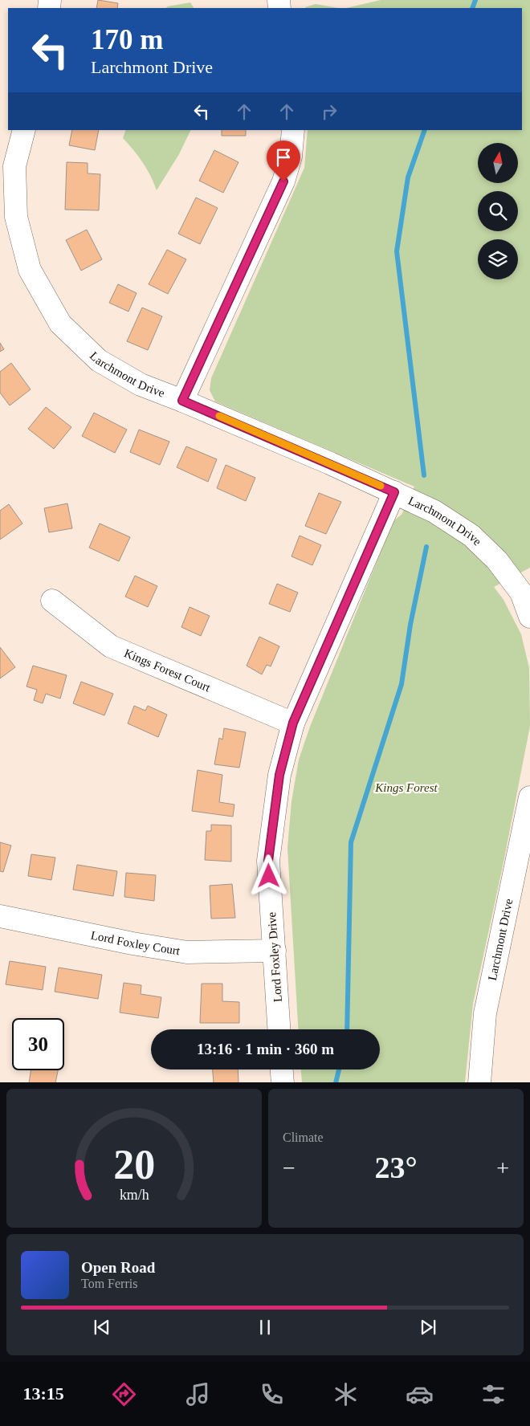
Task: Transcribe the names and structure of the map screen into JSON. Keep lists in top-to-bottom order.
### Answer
{
  "streets": {
    "street": [
      "Larchmont Drive",
      "Kings Forest Court",
      "Lord Foxley Court",
      "Lord Foxley Drive"
    ]
  },
  "crossings": [
    ["Larchmont Drive", "Lord Foxley Drive"],
    ["Kings Forest Court", "Lord Foxley Drive"],
    ["Lord Foxley Court", "Lord Foxley Drive"]
  ],
  "parks": ["Kings Forest"],
  "north": "top",
  "page": {
    "turn": ["170 m", "Larchmont Drive"],
    "limit": "30",
    "trip": "13:16 · 1 min · 360 m",
    "tile": "Climate",
    "heat": ["−", "23°", "+"],
    "song": ["Open Road", "Tom Ferris"],
    "tabs": "13:15",
    "gauge": ["20", "km/h"]
  }
}
